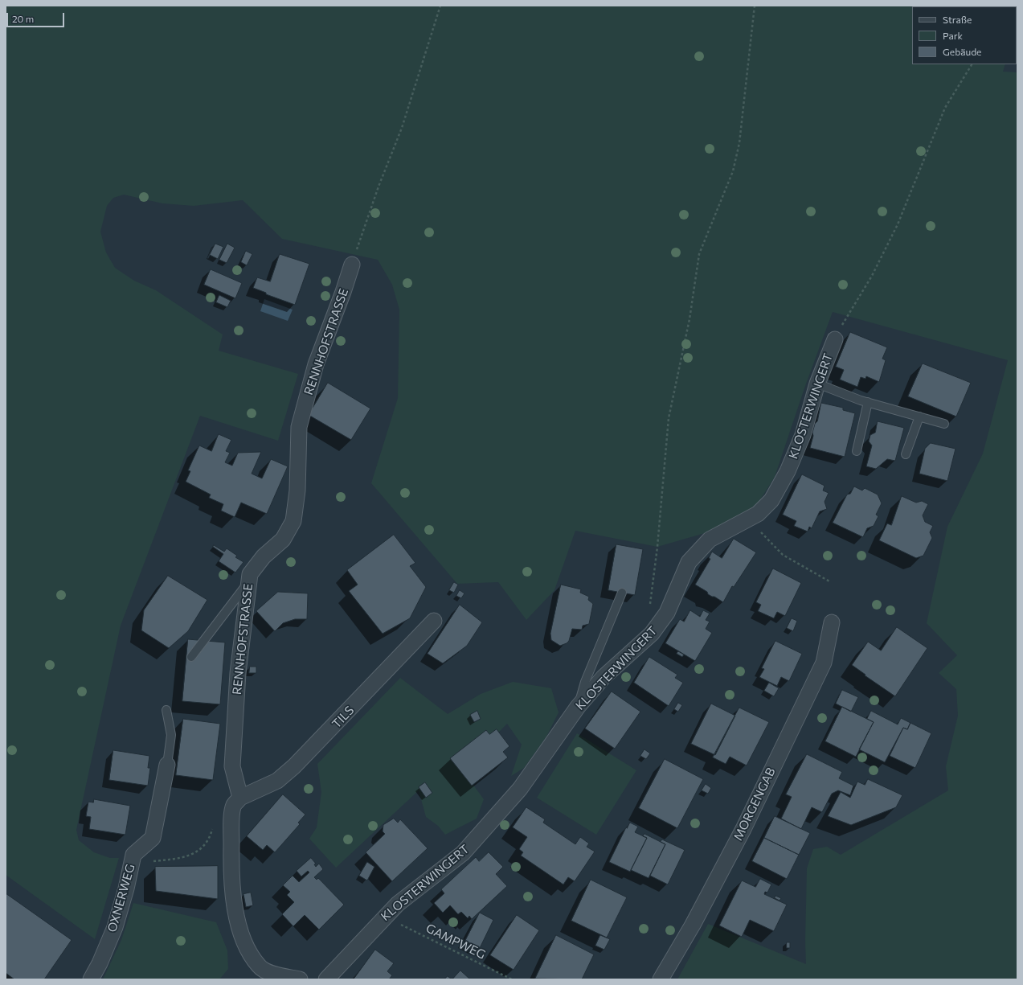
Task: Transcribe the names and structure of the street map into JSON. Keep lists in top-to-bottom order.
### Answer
{
  "streets": {
    "street": [
      "RENNHOFSTRASSE",
      "KLOSTERWINGERT",
      "TILS",
      "MORGENGAB",
      "OXNERWEG"
    ],
    "path": ["GAMPWEG"]
  },
  "crossings": [
    ["RENNHOFSTRASSE", "TILS"]
  ],
  "legend": ["Straße", "Park", "Gebäude"],
  "scale_bar": "20 m"
}
